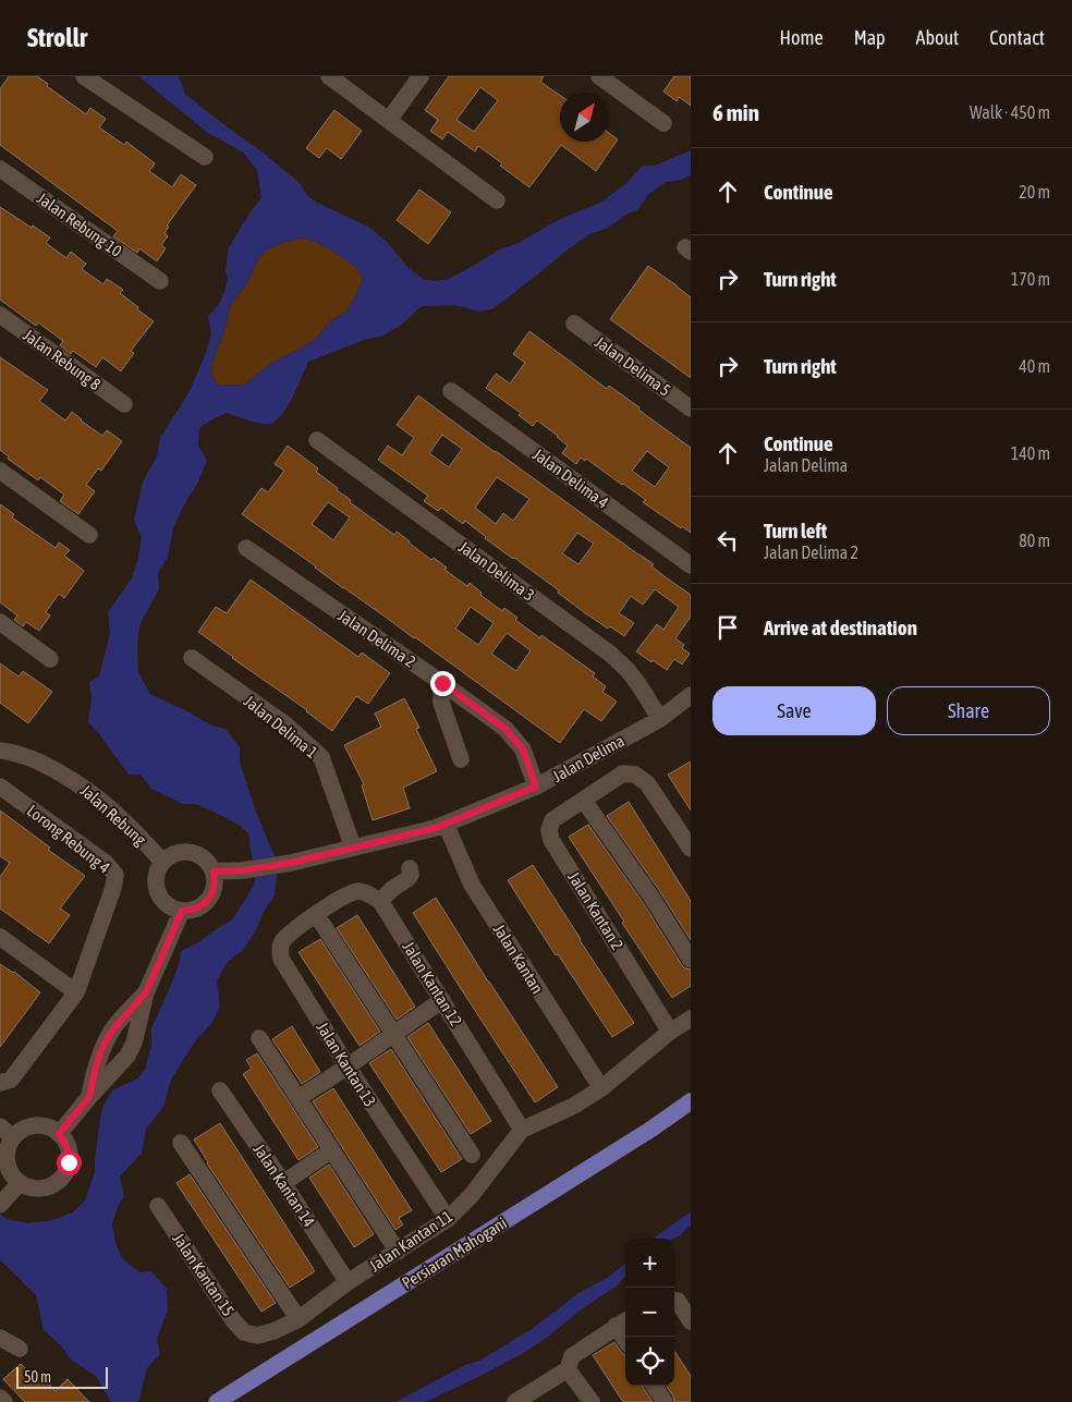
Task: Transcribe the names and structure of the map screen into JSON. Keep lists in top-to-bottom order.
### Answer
{
  "streets": {
    "main road": ["Persiaran Mahogani"],
    "street": [
      "Jalan Rebung 10",
      "Jalan Rebung 8",
      "Jalan Delima 5",
      "Jalan Delima 4",
      "Jalan Delima 3",
      "Jalan Delima 2",
      "Jalan Delima 1",
      "Jalan Delima",
      "Jalan Rebung",
      "Lorong Rebung 4",
      "Jalan Kantan 2",
      "Jalan Kantan",
      "Jalan Kantan 12",
      "Jalan Kantan 13",
      "Jalan Kantan 14",
      "Jalan Kantan 11",
      "Jalan Kantan 15"
    ]
  },
  "crossings": [
    ["Jalan Delima 3", "Jalan Delima"],
    ["Jalan Delima 2", "Jalan Delima"],
    ["Jalan Delima 1", "Jalan Delima"],
    ["Jalan Delima", "Jalan Rebung"],
    ["Jalan Delima", "Jalan Kantan"],
    ["Jalan Kantan 2", "Jalan Kantan 11"],
    ["Jalan Kantan", "Jalan Kantan 11"],
    ["Jalan Kantan 12", "Jalan Kantan 11"],
    ["Jalan Kantan 13", "Jalan Kantan 11"],
    ["Jalan Kantan 14", "Jalan Kantan 11"],
    ["Jalan Kantan 11", "Jalan Kantan 15"]
  ],
  "scale_bar": "50 m",
  "north": "top right",
  "page": {
    "header": "Strollr",
    "nav": [
      "Home",
      "Map",
      "About",
      "Contact"
    ],
    "heading": ["6 min", "Walk · 450 m"],
    "list": [
      ["Continue", "20 m"],
      ["Turn right", "170 m"],
      ["Turn right", "40 m"],
      ["Continue", "Jalan Delima", "140 m"],
      ["Turn left", "Jalan Delima 2", "80 m"],
      "Arrive at destination"
    ],
    "buttons": ["Save", "Share"],
    "map_buttons": ["+", "−"],
    "scale": "50 m"
  }
}
